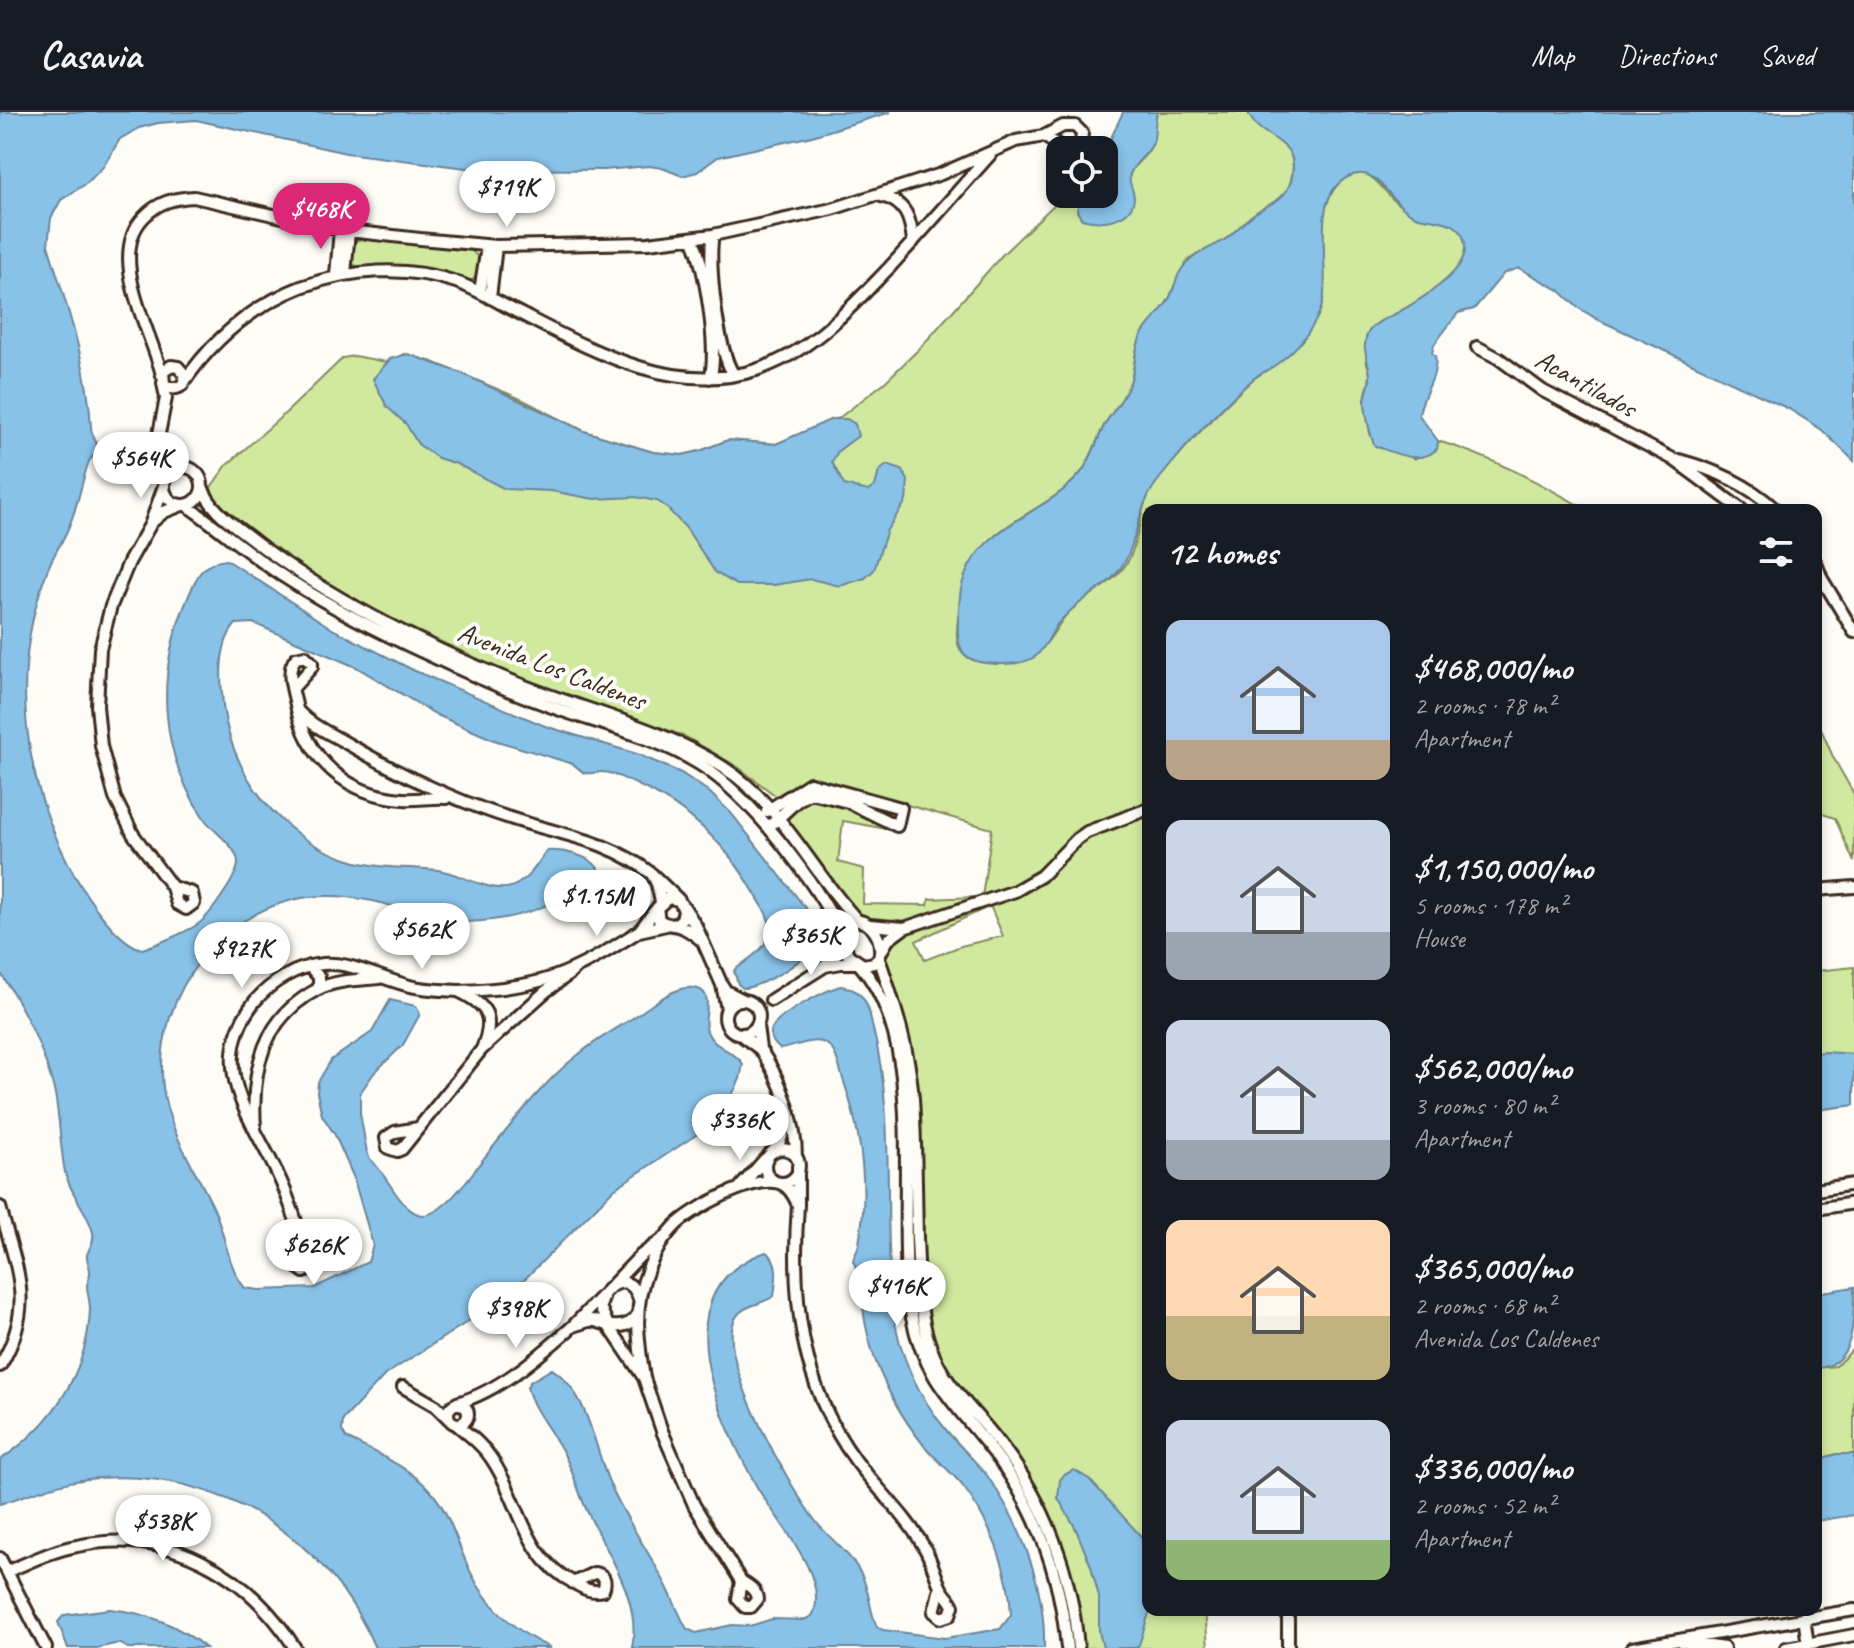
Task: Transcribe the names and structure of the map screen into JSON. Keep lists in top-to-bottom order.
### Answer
{
  "streets": {
    "street": ["Acantilados", "Avenida Los Caldenes"]
  },
  "page": {
    "header": "Casavia",
    "nav": ["Map", "Directions", "Saved"],
    "price": [
      "$719K",
      "$468K",
      "$564K",
      "$1.15M",
      "$562K",
      "$365K",
      "$927K",
      "$336K",
      "$626K",
      "$416K",
      "$398K",
      "$538K"
    ],
    "heading": "12 homes",
    "list": [
      {
        "name": "$468,000/mo",
        "note": "2 rooms · 78 m² · Apartment"
      },
      {
        "name": "$1,150,000/mo",
        "note": "5 rooms · 178 m² · House"
      },
      {
        "name": "$562,000/mo",
        "note": "3 rooms · 80 m² · Apartment"
      },
      {
        "name": "$365,000/mo",
        "note": "2 rooms · 68 m² · Avenida Los Caldenes"
      },
      {
        "name": "$336,000/mo",
        "note": "2 rooms · 52 m² · Apartment"
      }
    ]
  }
}
